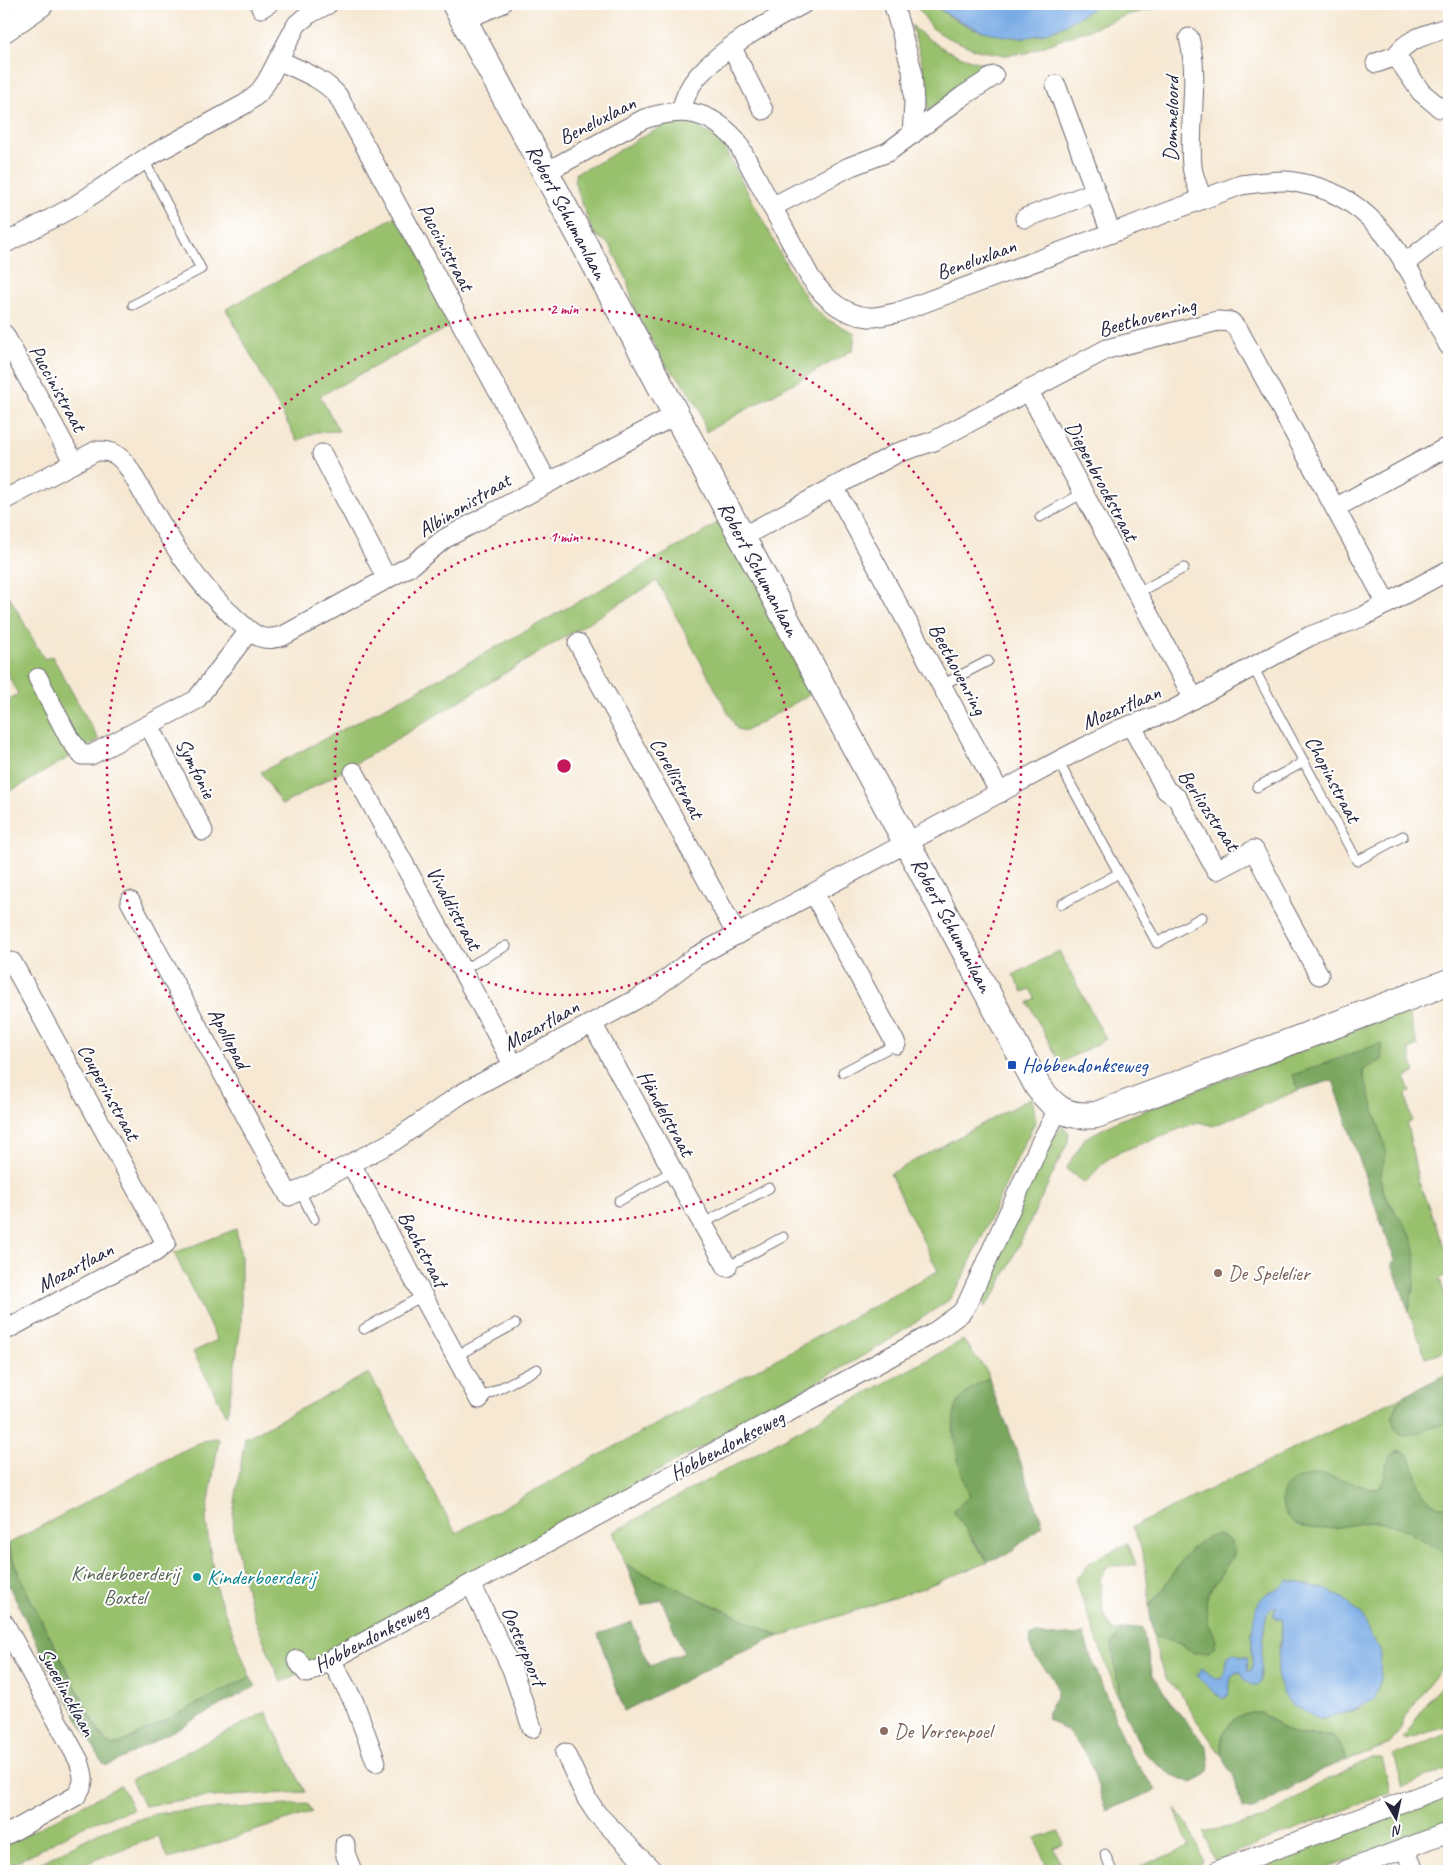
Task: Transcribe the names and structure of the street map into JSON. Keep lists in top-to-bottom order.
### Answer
{
  "streets": {
    "street": [
      "Dommeloord",
      "Beneluxlaan",
      "Robert Schumanlaan",
      "Puccinistraat",
      "Beethovenring",
      "Diepenbrockstraat",
      "Albinonistraat",
      "Mozartlaan",
      "Symfonie",
      "Corellistraat",
      "Berliozstraat",
      "Vivaldistraat",
      "Apollopad",
      "Couperinstraat",
      "Händelstraat",
      "Bachstraat",
      "Hobbendonkseweg",
      "Oosterpoort",
      "Sweelincklaan"
    ],
    "lane": ["Chopinstraat"]
  },
  "crossings": [
    ["Dommeloord", "Beneluxlaan"],
    ["Beneluxlaan", "Robert Schumanlaan"],
    ["Robert Schumanlaan", "Beethovenring"],
    ["Robert Schumanlaan", "Albinonistraat"],
    ["Robert Schumanlaan", "Mozartlaan"],
    ["Robert Schumanlaan", "Hobbendonkseweg"],
    ["Puccinistraat", "Albinonistraat"],
    ["Beethovenring", "Diepenbrockstraat"],
    ["Beethovenring", "Mozartlaan"],
    ["Diepenbrockstraat", "Mozartlaan"],
    ["Mozartlaan", "Corellistraat"],
    ["Mozartlaan", "Chopinstraat"],
    ["Mozartlaan", "Berliozstraat"],
    ["Mozartlaan", "Vivaldistraat"],
    ["Mozartlaan", "Apollopad"],
    ["Mozartlaan", "Couperinstraat"],
    ["Mozartlaan", "Händelstraat"],
    ["Mozartlaan", "Bachstraat"],
    ["Hobbendonkseweg", "Oosterpoort"]
  ],
  "parks": ["Kinderboerderij Boxtel"],
  "places": {
    "transit": ["Hobbendonkseweg"],
    "other": ["De Spelelier", "Kinderboerderij", "De Vorsenpoel"]
  },
  "north": "bottom",
  "rings": ["2 min", "1 min"]
}
